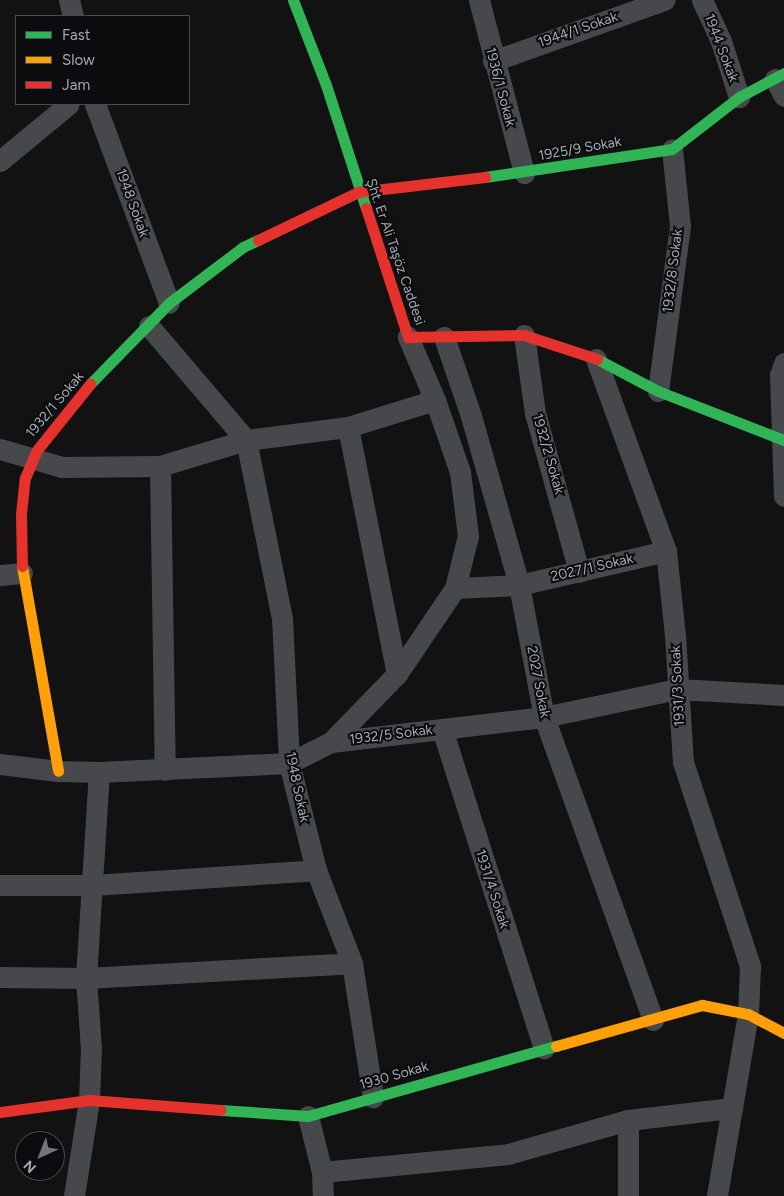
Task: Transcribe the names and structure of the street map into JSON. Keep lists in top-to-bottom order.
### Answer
{
  "streets": {
    "street": [
      "1944/1 Sokak",
      "1944 Sokak",
      "1936/1 Sokak",
      "1925/9 Sokak",
      "1948 Sokak",
      "Şht. Er Ali Taşöz Caddesi",
      "1932/8 Sokak",
      "1932/1 Sokak",
      "1932/2 Sokak",
      "2027/1 Sokak",
      "2027 Sokak",
      "1931/3 Sokak",
      "1932/5 Sokak",
      "1931/4 Sokak",
      "1930 Sokak"
    ]
  },
  "crossings": [
    ["1944/1 Sokak", "1936/1 Sokak"],
    ["1944 Sokak", "1925/9 Sokak"],
    ["1936/1 Sokak", "1925/9 Sokak"],
    ["1925/9 Sokak", "Şht. Er Ali Taşöz Caddesi"],
    ["1925/9 Sokak", "1932/8 Sokak"],
    ["1925/9 Sokak", "1932/1 Sokak"],
    ["1948 Sokak", "1932/1 Sokak"],
    ["1948 Sokak", "1932/5 Sokak"],
    ["1948 Sokak", "1930 Sokak"],
    ["Şht. Er Ali Taşöz Caddesi", "1932/8 Sokak"],
    ["Şht. Er Ali Taşöz Caddesi", "1932/1 Sokak"],
    ["Şht. Er Ali Taşöz Caddesi", "1932/2 Sokak"],
    ["Şht. Er Ali Taşöz Caddesi", "2027 Sokak"],
    ["Şht. Er Ali Taşöz Caddesi", "1931/3 Sokak"],
    ["1932/1 Sokak", "1932/5 Sokak"],
    ["1932/2 Sokak", "2027/1 Sokak"],
    ["2027/1 Sokak", "2027 Sokak"],
    ["2027/1 Sokak", "1931/3 Sokak"],
    ["2027 Sokak", "1932/5 Sokak"],
    ["2027 Sokak", "1930 Sokak"],
    ["1931/3 Sokak", "1932/5 Sokak"],
    ["1931/3 Sokak", "1930 Sokak"],
    ["1932/5 Sokak", "1931/4 Sokak"],
    ["1931/4 Sokak", "1930 Sokak"]
  ],
  "legend": ["Fast", "Slow", "Jam"],
  "north": "bottom left"
}
